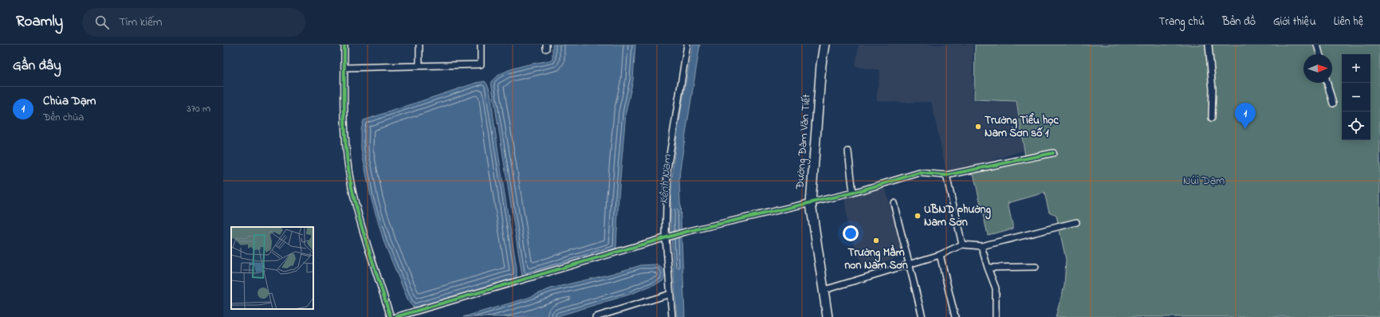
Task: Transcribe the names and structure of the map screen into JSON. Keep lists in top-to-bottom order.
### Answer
{
  "streets": {
    "main road": ["Đường Đàm Văn Tiết"]
  },
  "water": ["Kênh Nam"],
  "parks": ["Núi Dạm"],
  "places": ["Trường Tiểu học Nam Sơn số 1", "UBND phường Nam Sơn", "Trường Mầm non Nam Sơn"],
  "north": "right",
  "page": {
    "header": "Roamly",
    "search": "Tìm kiếm",
    "nav": [
      "Trang chủ",
      "Bản đồ",
      "Giới thiệu",
      "Liên hệ"
    ],
    "heading": "Gần đây",
    "map_buttons": ["+", "−"],
    "list": [
      {
        "mark": "1",
        "name": "Chùa Dạm",
        "note": "Đền chùa",
        "value": "370 m"
      }
    ],
    "pins": "1"
  }
}
